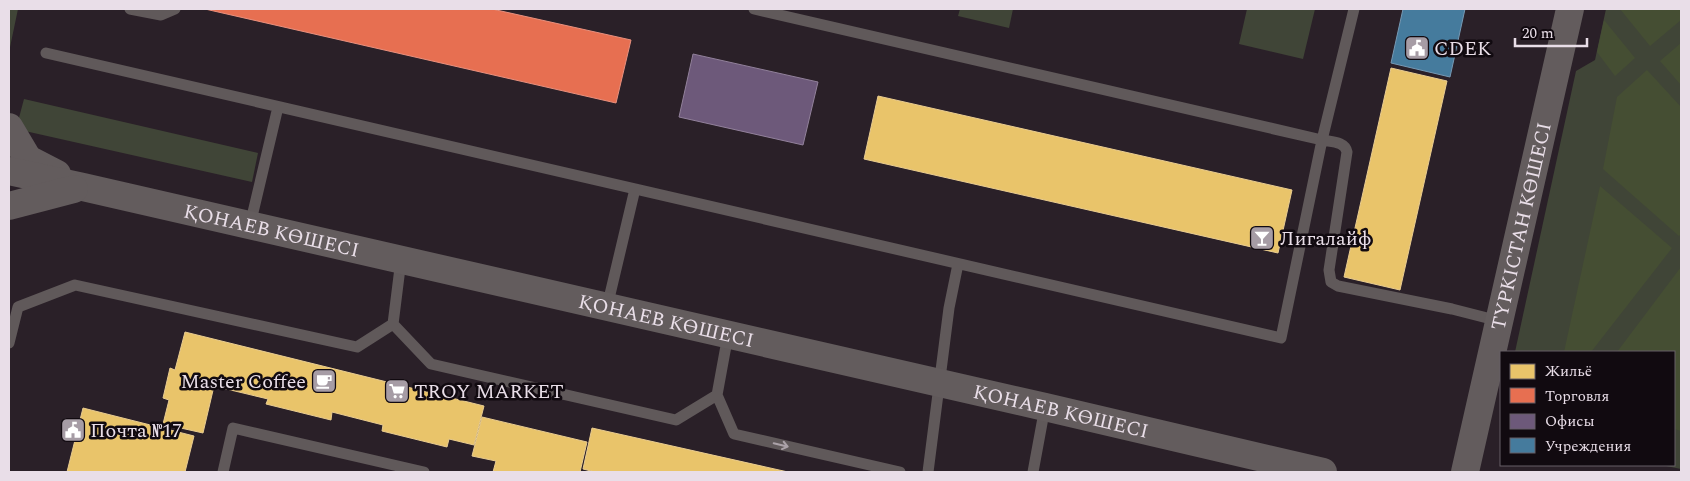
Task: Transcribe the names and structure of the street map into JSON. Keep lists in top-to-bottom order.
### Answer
{
  "streets": {
    "main road": ["ТҮРКІСТАН КӨШЕСІ", "ҚОНАЕВ КӨШЕСІ"]
  },
  "places": {
    "public building": ["CDEK", "Почта №17"],
    "bar": ["Лигалайф"],
    "cafe": ["Master Coffee"],
    "supermarket": ["TROY MARKET"]
  },
  "legend": [
    "Жильё",
    "Торговля",
    "Офисы",
    "Учреждения"
  ],
  "scale_bar": "20 m"
}
